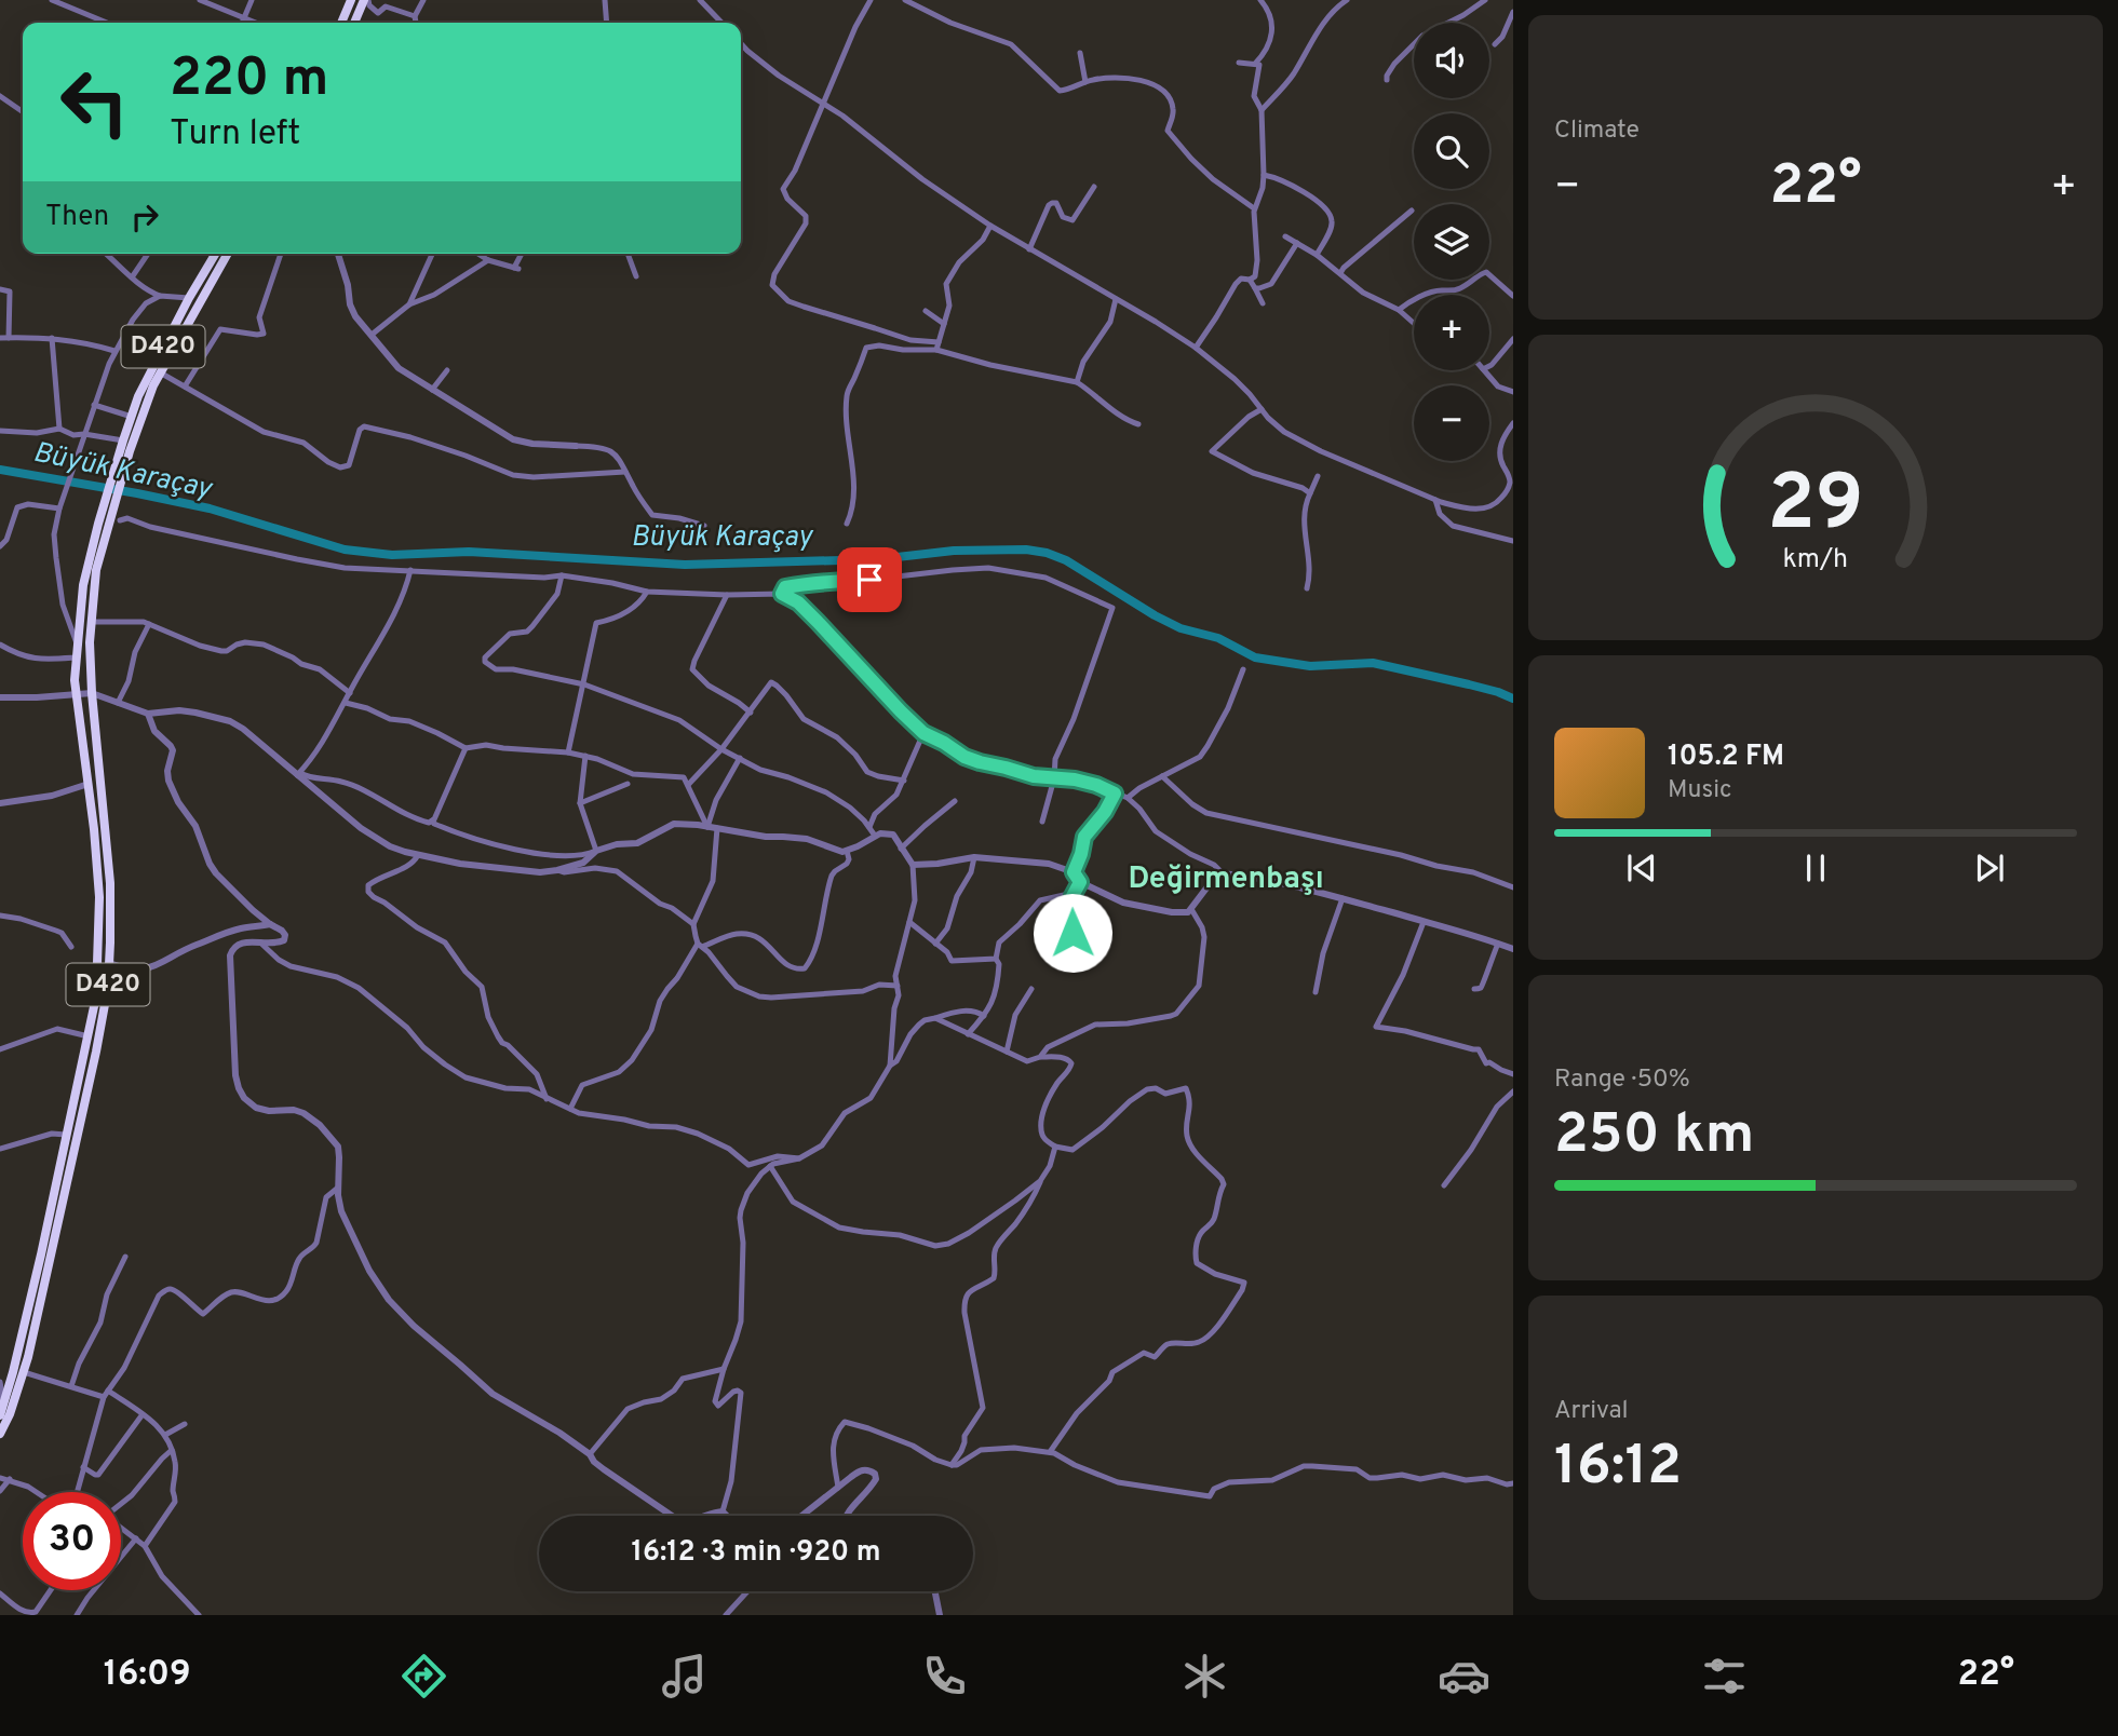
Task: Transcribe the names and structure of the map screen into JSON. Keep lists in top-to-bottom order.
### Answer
{
  "streets": {
    "highway": ["D420"]
  },
  "districts": ["Değirmenbaşı"],
  "water": ["Büyük Karaçay"],
  "page": {
    "tile": [
      "Climate",
      ["Range · 50%", "250 km"],
      ["Arrival", "16:12"]
    ],
    "map_buttons": ["+", "−"],
    "turn": ["220 m", "Turn left"],
    "heat": ["−", "22°", "+"],
    "then": "Then",
    "song": ["105.2 FM", "Music"],
    "limit": "30",
    "trip": "16:12 · 3 min · 920 m",
    "tabs": ["16:09", "22°"],
    "gauge": ["29", "km/h"]
  }
}
